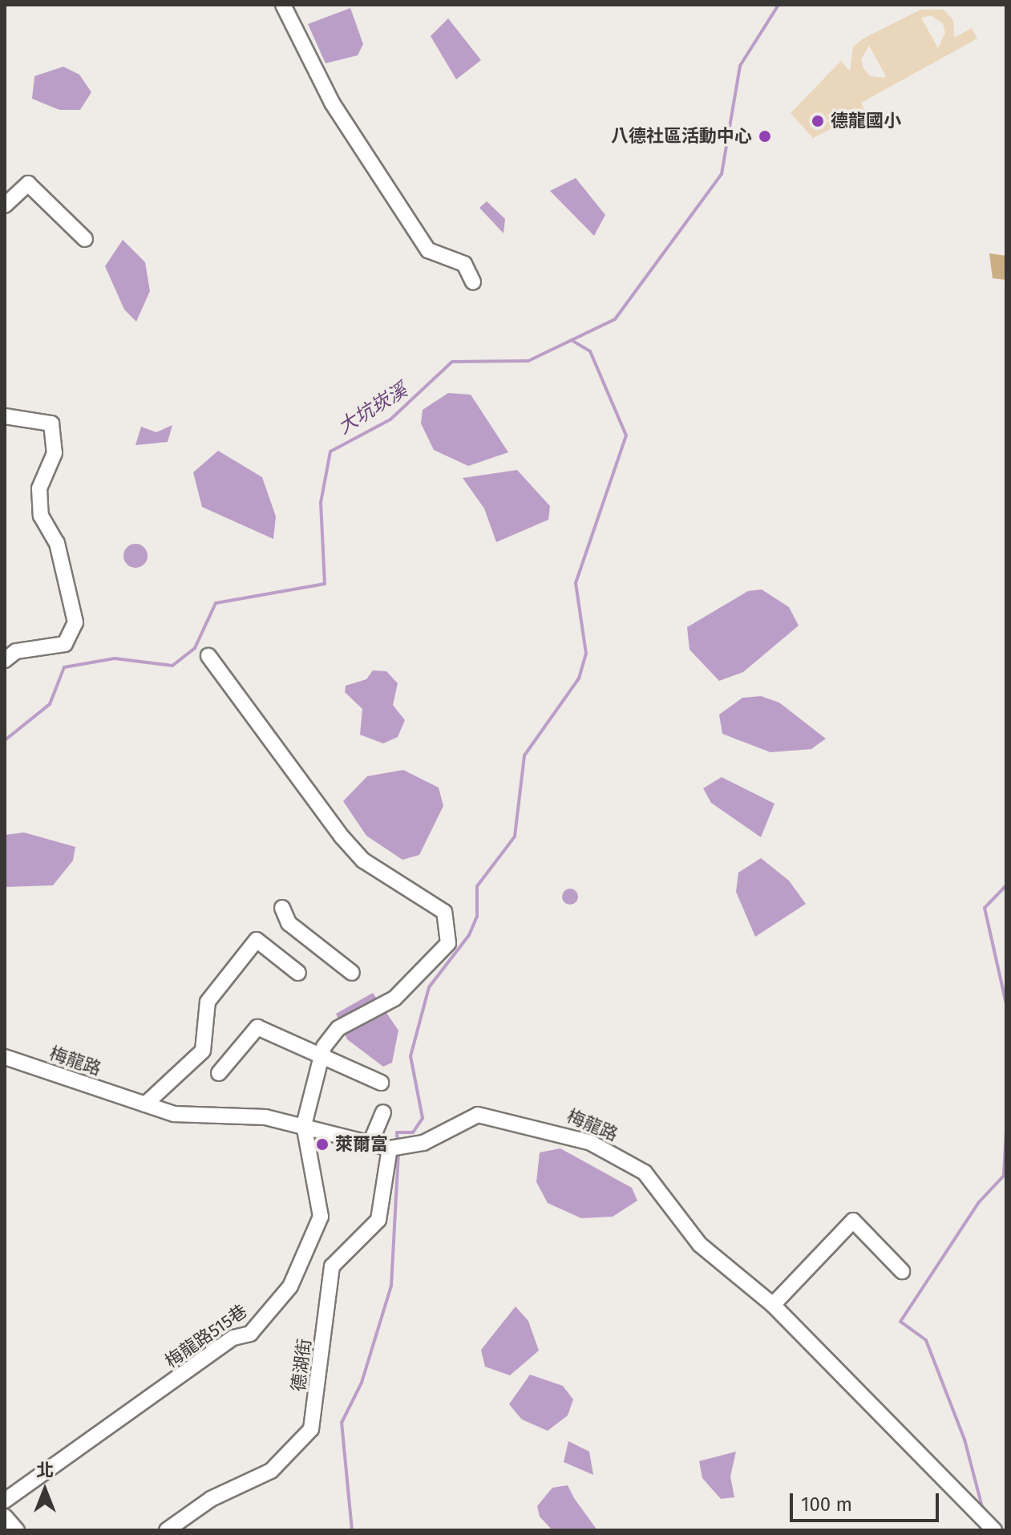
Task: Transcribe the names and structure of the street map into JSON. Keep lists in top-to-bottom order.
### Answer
{
  "streets": {
    "street": ["梅龍路", "梅龍路515巷", "德湖街"]
  },
  "crossings": [
    ["梅龍路", "梅龍路515巷"],
    ["梅龍路", "德湖街"]
  ],
  "water": ["大坑崁溪"],
  "places": ["德龍國小", "八德社區活動中心", "萊爾富"],
  "scale_bar": "100 m",
  "north": "top"
}
